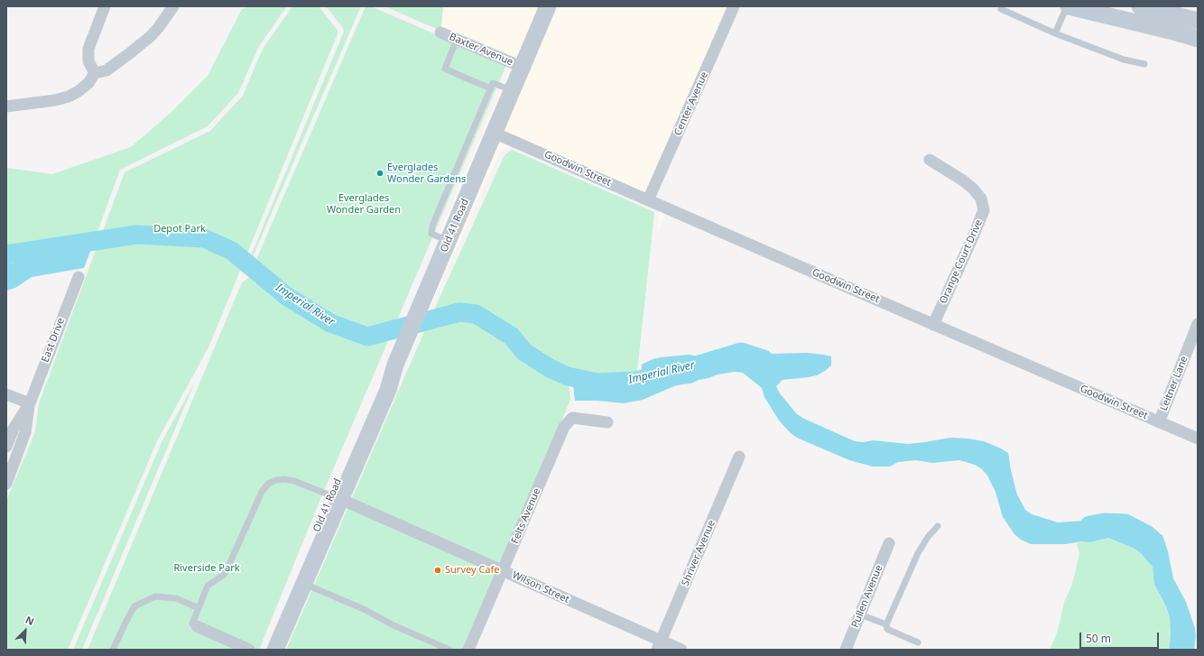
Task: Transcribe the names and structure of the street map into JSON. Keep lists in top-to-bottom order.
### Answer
{
  "streets": {
    "street": [
      "Baxter Avenue",
      "Center Avenue",
      "Goodwin Street",
      "Old 41 Road",
      "Orange Court Drive",
      "East Drive",
      "Leitner Lane",
      "Felts Avenue",
      "Shriver Avenue",
      "Wilson Street",
      "Pullen Avenue"
    ]
  },
  "crossings": [
    ["Baxter Avenue", "Old 41 Road"],
    ["Center Avenue", "Goodwin Street"],
    ["Goodwin Street", "Old 41 Road"],
    ["Goodwin Street", "Orange Court Drive"],
    ["Goodwin Street", "Leitner Lane"],
    ["Old 41 Road", "Wilson Street"],
    ["Felts Avenue", "Wilson Street"],
    ["Shriver Avenue", "Wilson Street"]
  ],
  "water": ["Imperial River"],
  "parks": ["Everglades Wonder Garden", "Depot Park", "Riverside Park"],
  "places": ["Everglades Wonder Gardens", "Survey Cafe"],
  "scale_bar": "50 m",
  "north": "top right"
}
